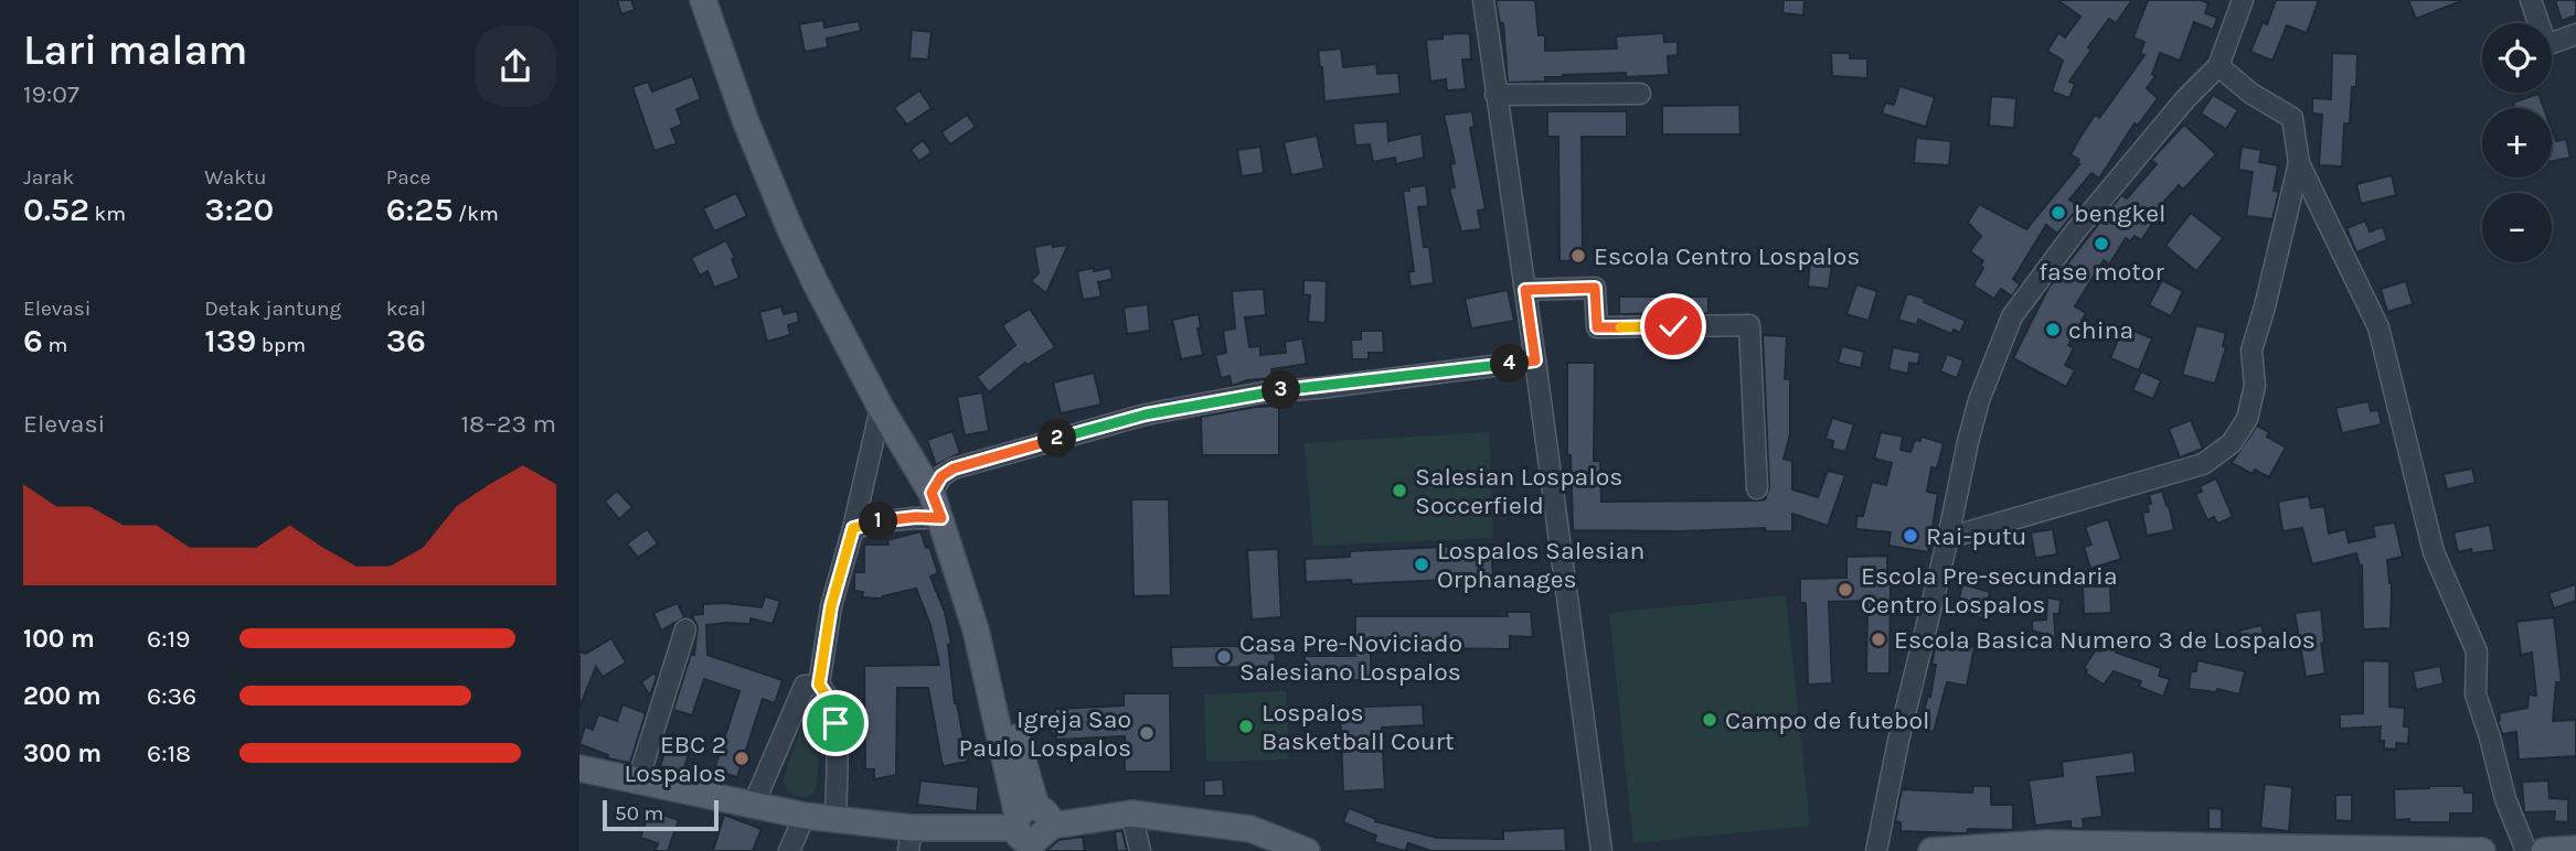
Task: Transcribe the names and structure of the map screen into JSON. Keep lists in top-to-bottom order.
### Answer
{
  "places": [
    "bengkel",
    "fase motor",
    "Escola Centro Lospalos",
    "china",
    "Salesian Lospalos Soccerfield",
    "Rai-putu",
    "Lospalos Salesian Orphanages",
    "Escola Pre-secundaria Centro Lospalos",
    "Escola Basica Numero 3 de Lospalos",
    "Casa Pre-Noviciado Salesiano Lospalos",
    "Campo de futebol",
    "Lospalos Basketball Court",
    "Igreja Sao Paulo Lospalos",
    "EBC 2 Lospalos"
  ],
  "scale_bar": "50 m",
  "page": {
    "heading": ["Lari malam", "19:07"],
    "map_buttons": ["+", "−"],
    "stats": [
      ["Jarak", "0.52 km"],
      ["Waktu", "3:20"],
      ["Pace", "6:25 /km"],
      ["Elevasi", "6 m"],
      ["Detak jantung", "139 bpm"],
      ["kcal", "36"]
    ],
    "pins": [
      "4",
      "3",
      "2",
      "1"
    ],
    "chart": ["Elevasi", "18–23 m"],
    "list": [
      {
        "name": "100 m",
        "note": "6:19"
      },
      {
        "name": "200 m",
        "note": "6:36"
      },
      {
        "name": "300 m",
        "note": "6:18"
      }
    ],
    "scale": "50 m"
  }
}
